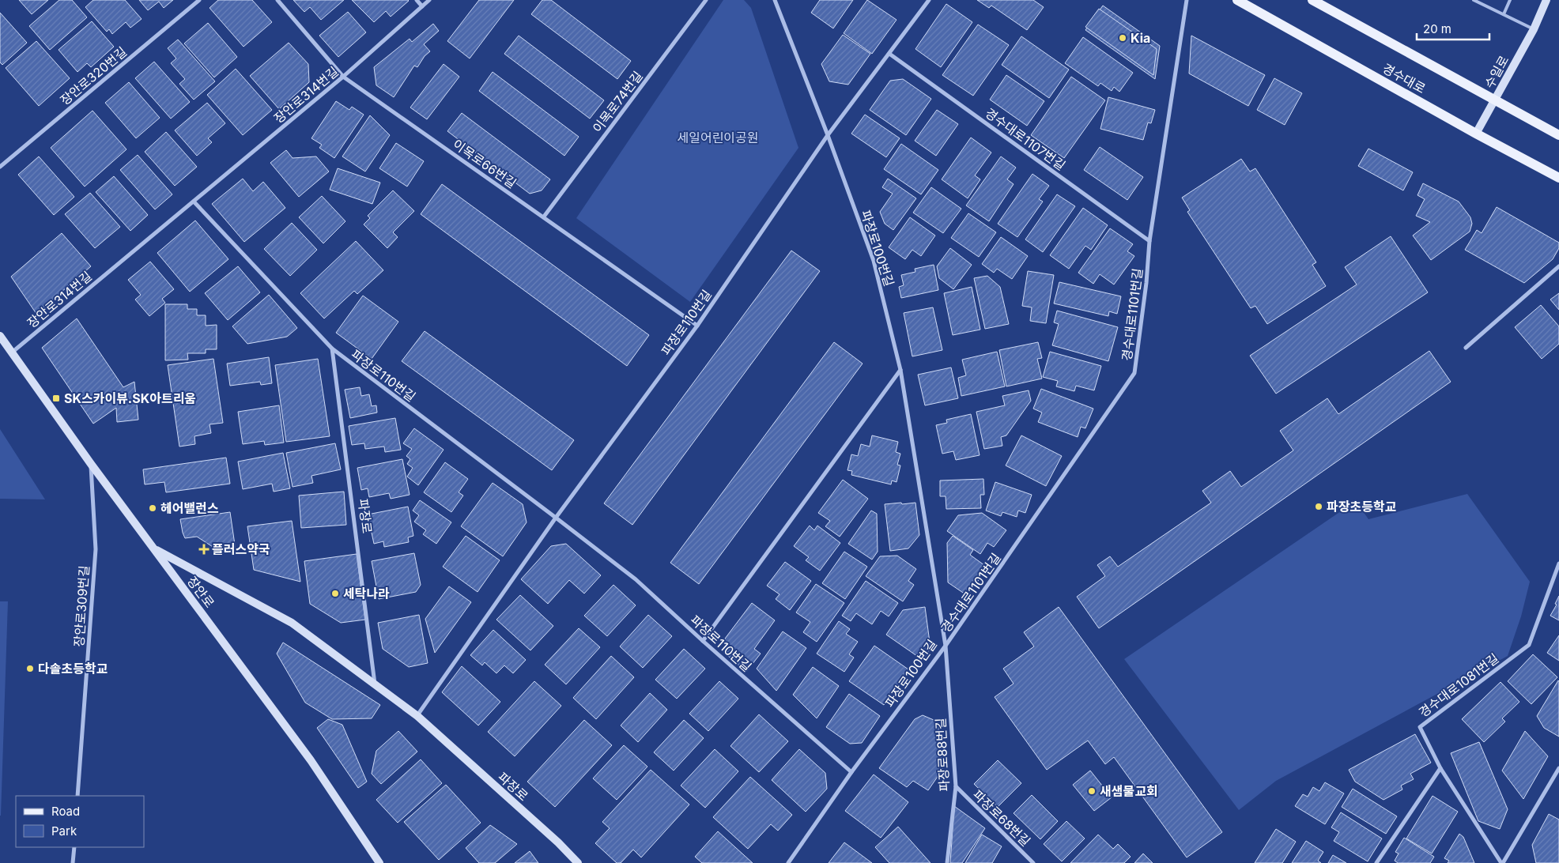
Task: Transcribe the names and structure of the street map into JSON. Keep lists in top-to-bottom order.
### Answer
{
  "streets": {
    "main road": ["경수대로"],
    "street": [
      "수일로",
      "장안로320번길",
      "장안로314번길",
      "이목로74번길",
      "경수대로1107번길",
      "이목로66번길",
      "파장로100번길",
      "경수대로1101번길",
      "파장로110번길",
      "파장로",
      "장안로",
      "장안로309번길",
      "경수대로1081번길",
      "파장로88번길",
      "파장로68번길"
    ]
  },
  "crossings": [
    ["수일로", "경수대로"],
    ["장안로314번길", "이목로66번길"],
    ["장안로314번길", "장안로"],
    ["이목로74번길", "이목로66번길"],
    ["경수대로1107번길", "경수대로1101번길"],
    ["이목로66번길", "파장로110번길"],
    ["파장로100번길", "경수대로1101번길"],
    ["파장로100번길", "파장로110번길"],
    ["파장로100번길", "파장로88번길"],
    ["경수대로1101번길", "파장로88번길"],
    ["파장로110번길", "파장로"],
    ["파장로", "장안로"],
    ["장안로", "장안로309번길"],
    ["파장로88번길", "파장로68번길"]
  ],
  "parks": ["세일어린이공원"],
  "places": {
    "other": [
      "Kia",
      "파장초등학교",
      "헤어밸런스",
      "세탁나라",
      "다솔초등학교",
      "새샘물교회"
    ],
    "transit": ["SK스카이뷰.SK아트리움"],
    "health": ["플러스약국"]
  },
  "legend": ["Road", "Park"],
  "scale_bar": "20 m"
}
